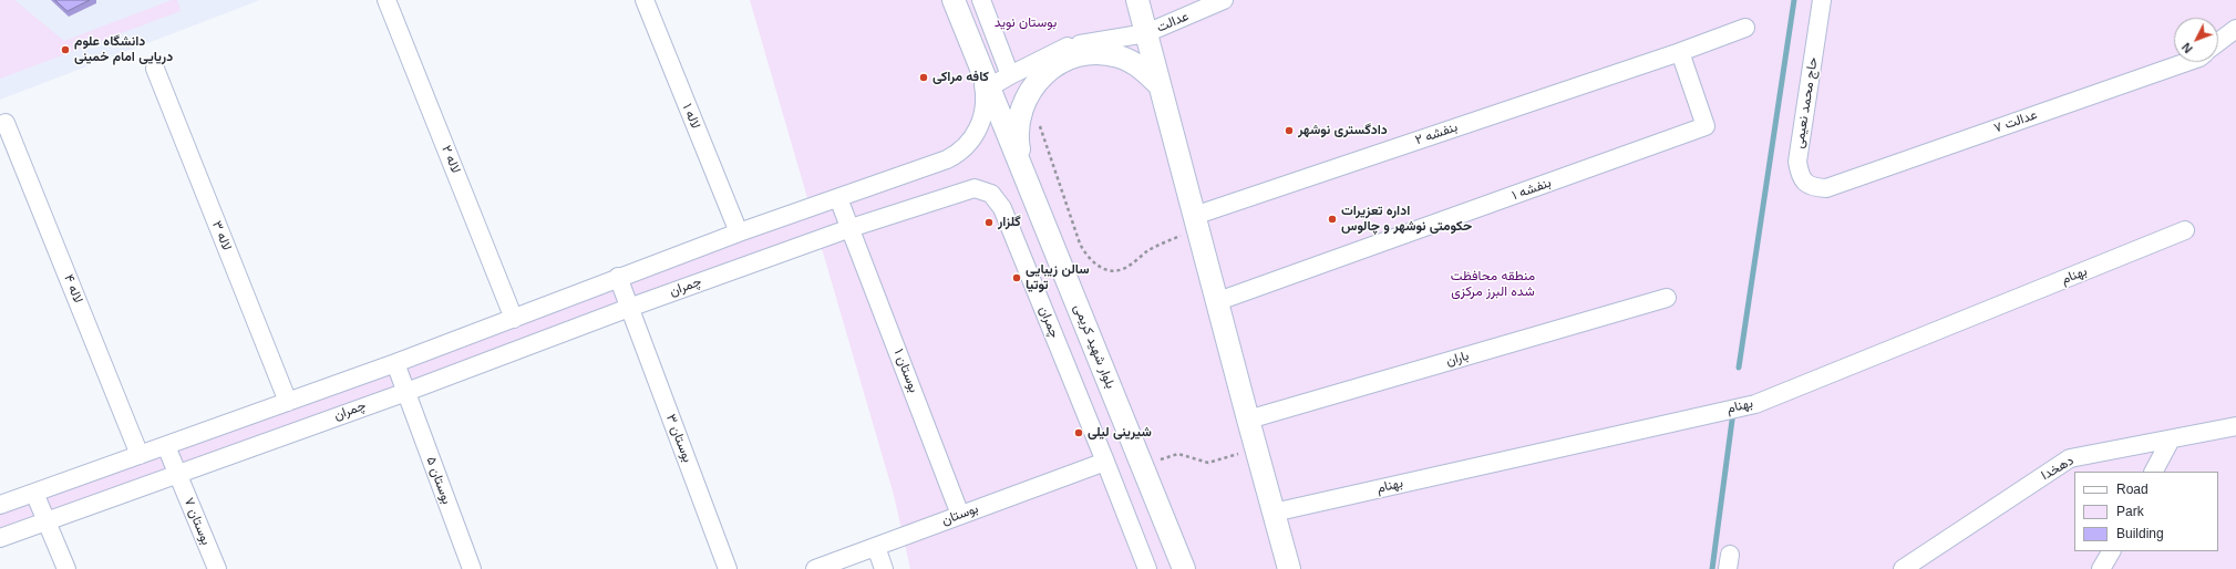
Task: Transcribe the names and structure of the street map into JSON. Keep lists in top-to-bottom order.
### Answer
{
  "streets": {
    "main road": ["بلوار شهید کریمی"],
    "street": [
      "عدالت",
      "حاج محمد نعیمی",
      "لاله ۱",
      "۷ عدالت",
      "بنفشه ۲",
      "لاله ۲",
      "بنفشه ۱",
      "لاله ۳",
      "بهنام",
      "چمران",
      "لاله ۴",
      "باران",
      "بوستان ۱",
      "بوستان ۳",
      "دهخدا",
      "بوستان ۵",
      "بوستان",
      "بوستان ۷"
    ]
  },
  "crossings": [
    ["عدالت", "بلوار شهید کریمی"],
    ["حاج محمد نعیمی", "۷ عدالت"],
    ["بنفشه ۲", "بنفشه ۱"],
    ["چمران", "بوستان ۱"],
    ["چمران", "بوستان ۳"],
    ["چمران", "بوستان ۵"],
    ["چمران", "بوستان"],
    ["چمران", "بوستان ۷"],
    ["بوستان ۱", "بوستان"]
  ],
  "parks": ["بوستان نوید", "منطقه محافظت شده البرز مرکزی"],
  "places": [
    "دانشگاه علوم دریایی امام خمینی",
    "کافه مراکی",
    "دادگستری نوشهر",
    "اداره تعزیرات حکومتی نوشهر و چالوس",
    "گلزار",
    "سالن زیبایی توتیا",
    "شیرینی لیلی"
  ],
  "legend": ["Road", "Park", "Building"],
  "north": "bottom left"
}
